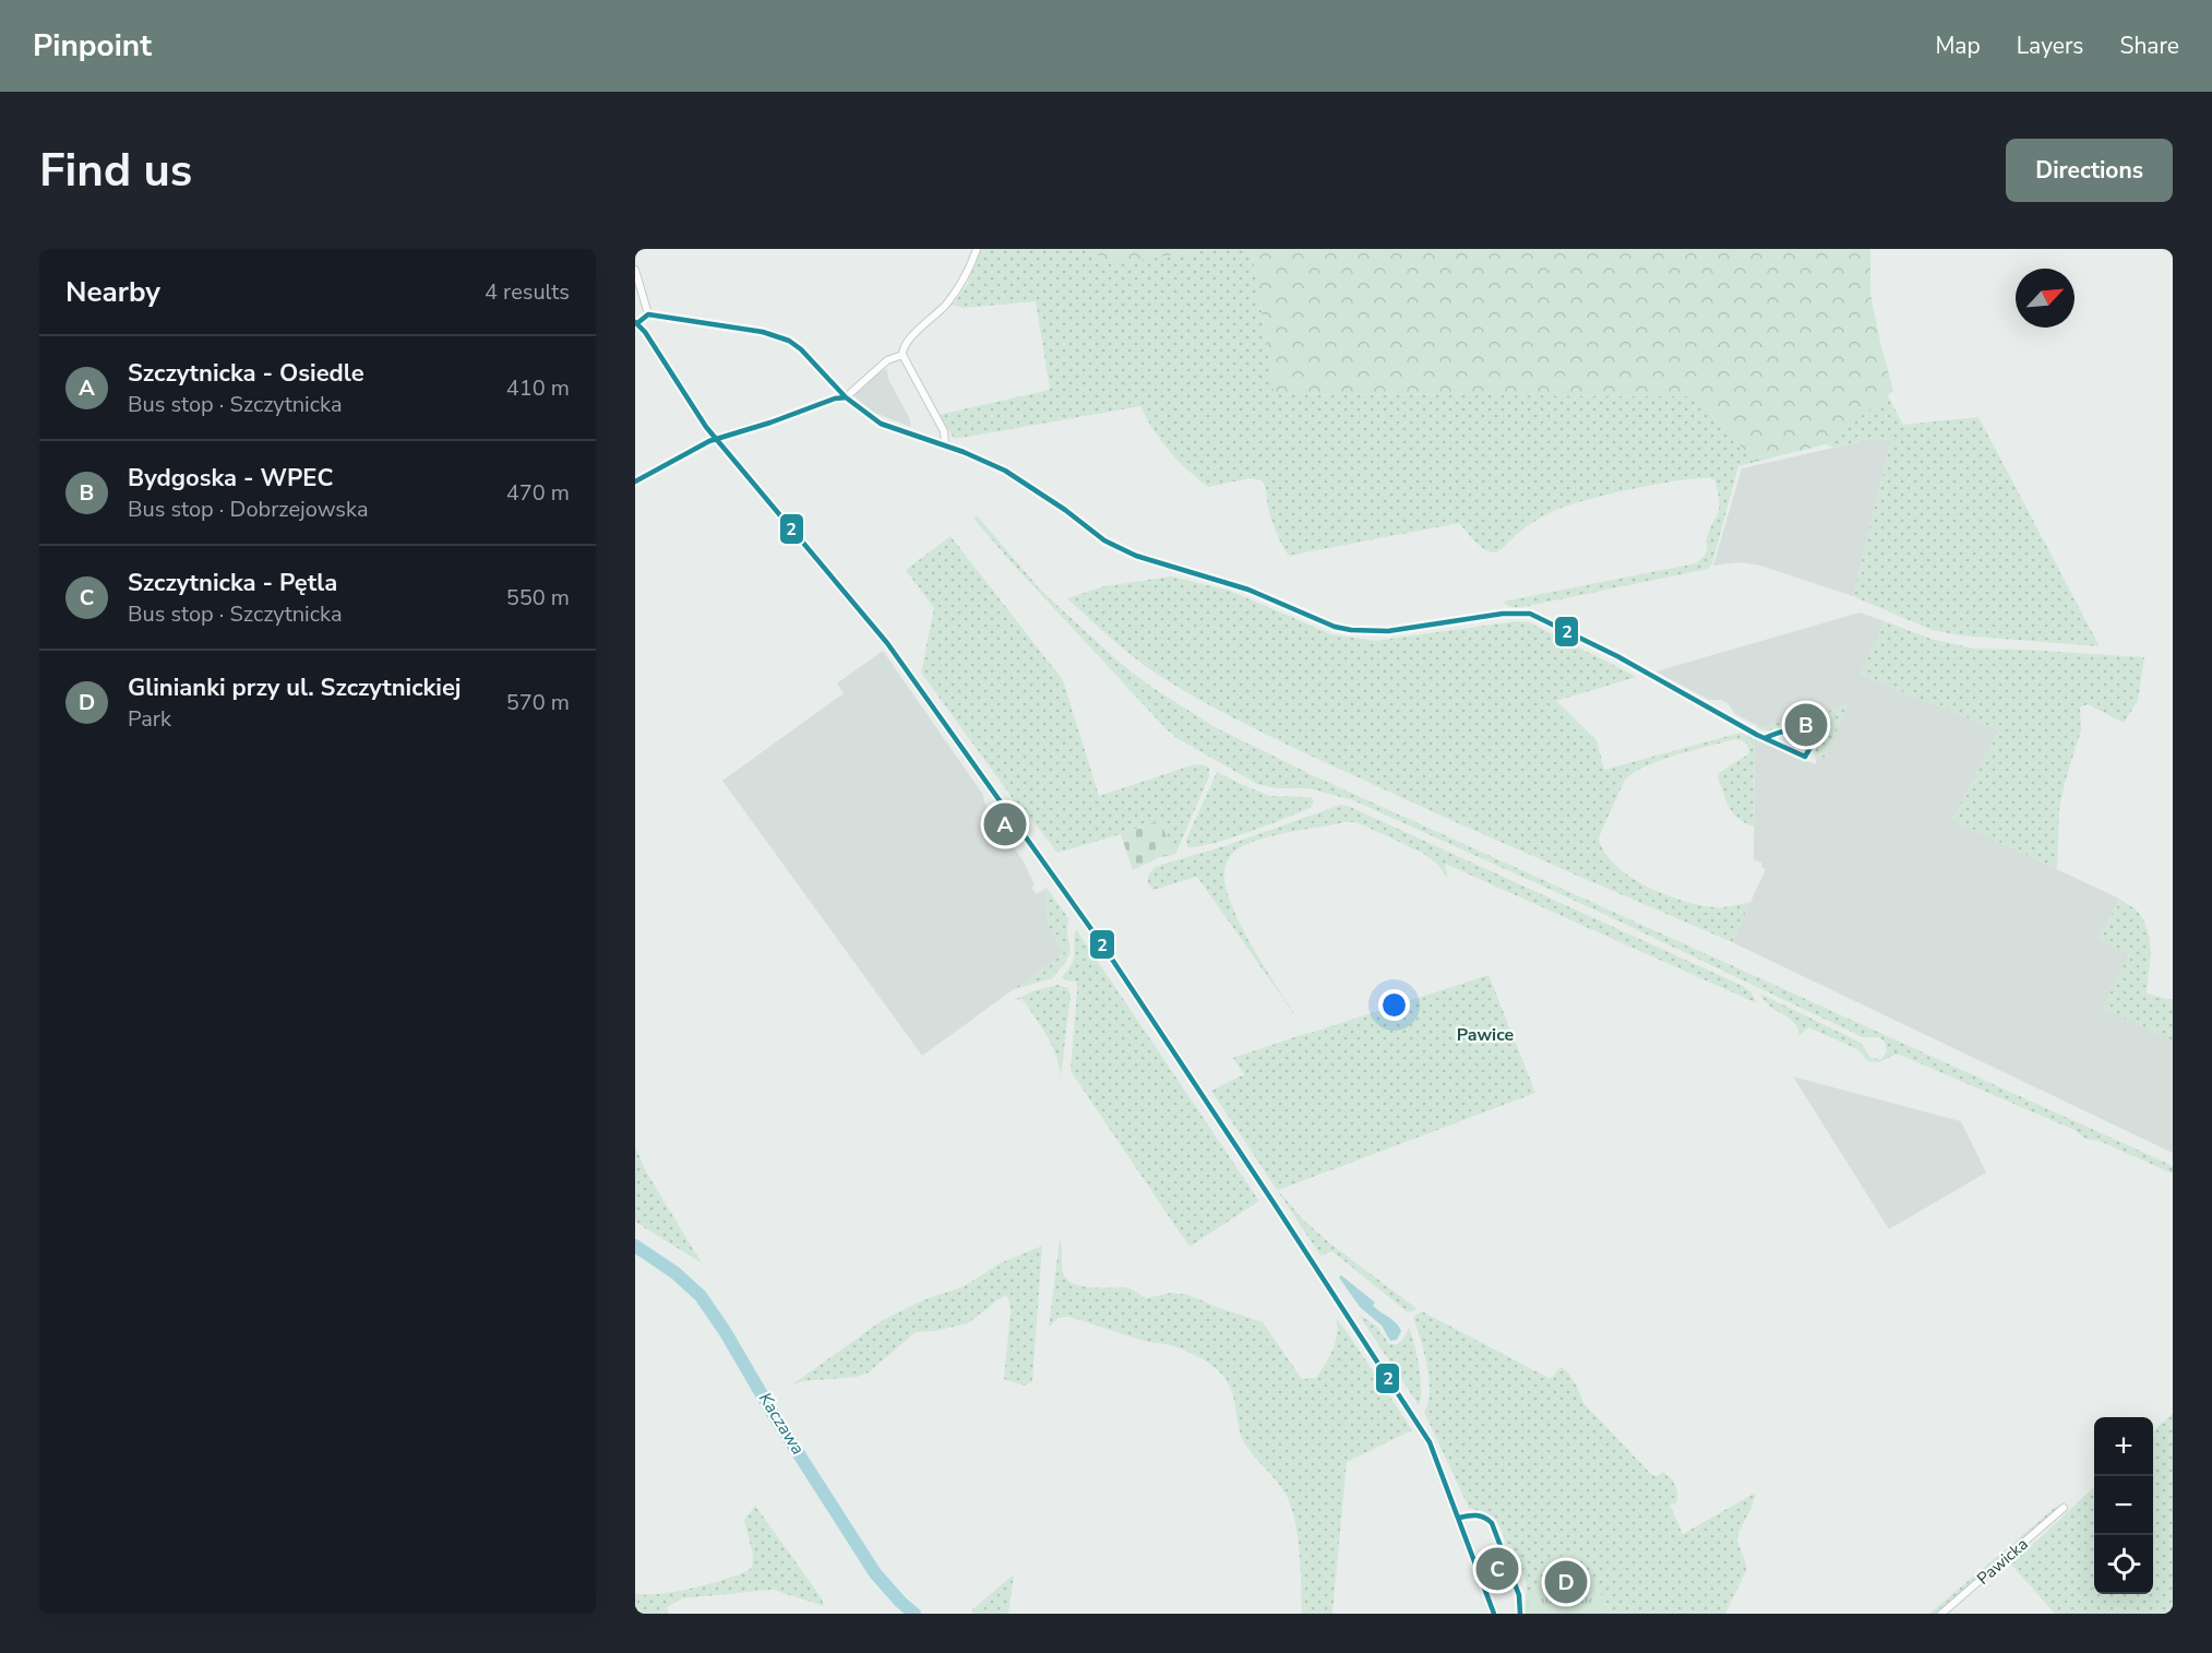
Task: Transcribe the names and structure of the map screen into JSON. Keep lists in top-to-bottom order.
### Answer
{
  "streets": {
    "street": ["Pawicka"]
  },
  "districts": ["Pawice"],
  "water": ["Kaczawa"],
  "lines": ["transit line 2"],
  "north": "top right",
  "page": {
    "header": "Pinpoint",
    "nav": ["Map", "Layers", "Share"],
    "buttons": "Directions",
    "title": "Find us",
    "heading": ["Nearby", "4 results"],
    "list": [
      {
        "mark": "A",
        "name": "Szczytnicka - Osiedle",
        "note": "Bus stop · Szczytnicka",
        "value": "410 m"
      },
      {
        "mark": "B",
        "name": "Bydgoska - WPEC",
        "note": "Bus stop · Dobrzejowska",
        "value": "470 m"
      },
      {
        "mark": "C",
        "name": "Szczytnicka - Pętla",
        "note": "Bus stop · Szczytnicka",
        "value": "550 m"
      },
      {
        "mark": "D",
        "name": "Glinianki przy ul. Szczytnickiej",
        "note": "Park",
        "value": "570 m"
      }
    ],
    "pins": [
      "B",
      "A",
      "C",
      "D"
    ],
    "map_buttons": ["+", "−"]
  }
}
